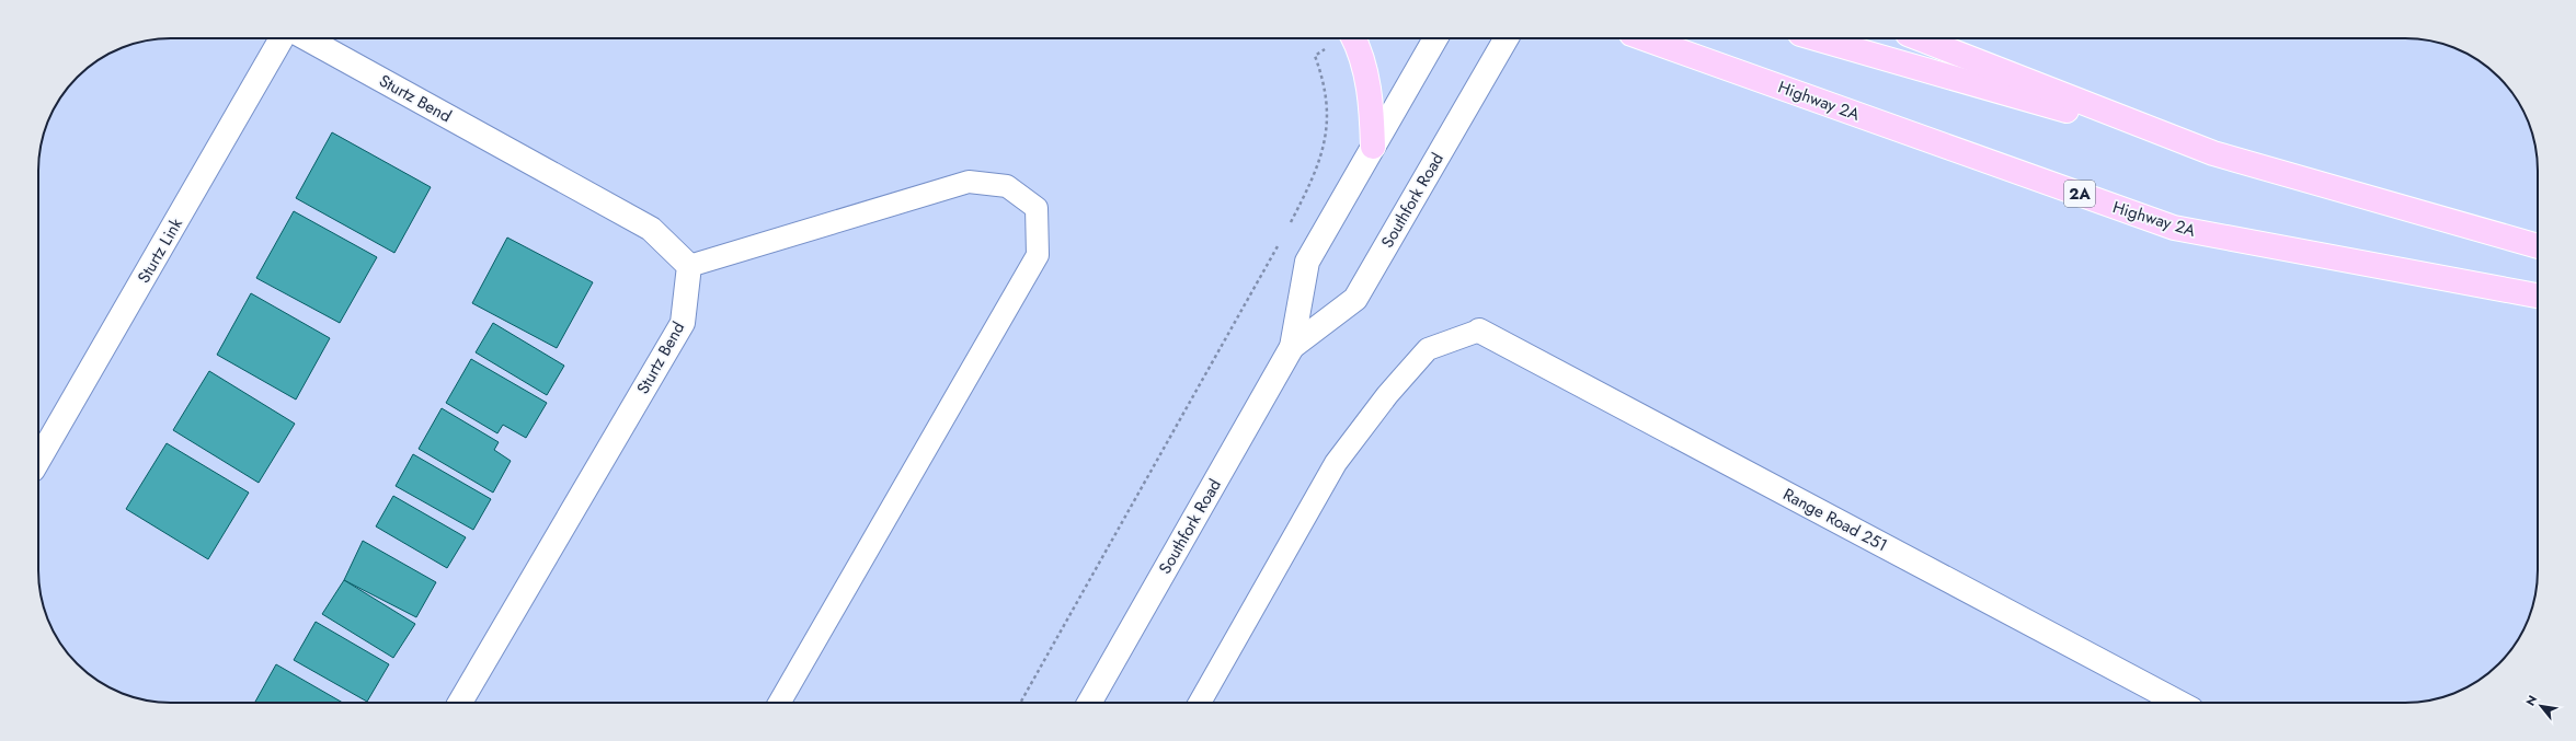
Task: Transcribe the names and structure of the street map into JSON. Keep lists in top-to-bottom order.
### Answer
{
  "streets": {
    "main road": ["Highway 2A", "2A"],
    "street": [
      "Sturtz Bend",
      "Southfork Road",
      "Sturtz Link",
      "Range Road 251"
    ]
  },
  "north": "top left"
}
